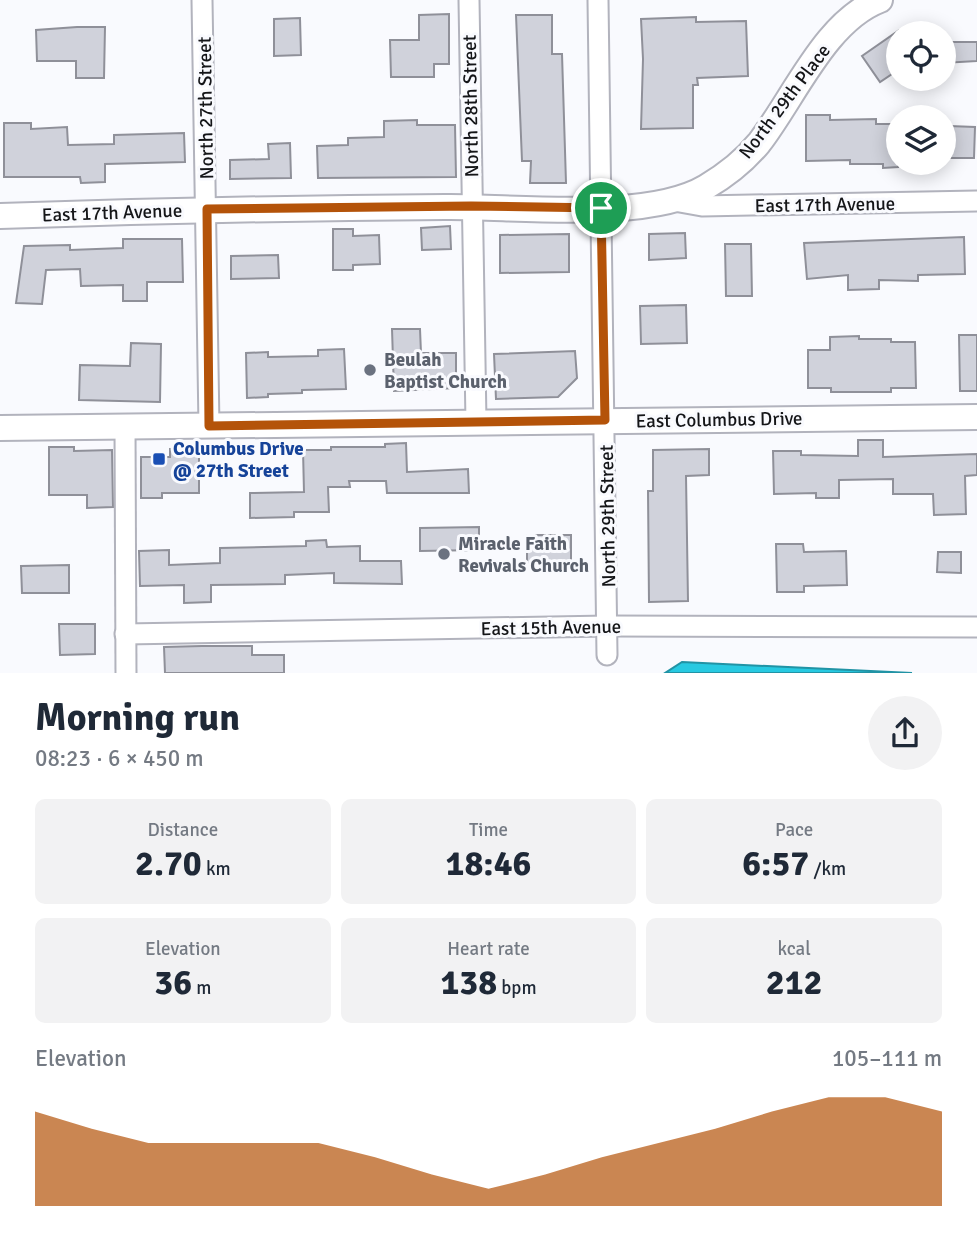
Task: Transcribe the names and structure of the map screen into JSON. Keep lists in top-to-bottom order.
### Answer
{
  "streets": {
    "main road": ["North 29th Place", "East 17th Avenue", "East Columbus Drive"],
    "street": [
      "North 28th Street",
      "North 27th Street",
      "North 29th Street",
      "East 15th Avenue"
    ]
  },
  "crossings": [
    ["North 29th Place", "East 17th Avenue"],
    ["North 29th Place", "North 29th Street"],
    ["North 28th Street", "East 17th Avenue"],
    ["North 28th Street", "East Columbus Drive"],
    ["North 27th Street", "East 17th Avenue"],
    ["North 27th Street", "East Columbus Drive"],
    ["East 17th Avenue", "North 29th Street"],
    ["East Columbus Drive", "North 29th Street"],
    ["North 29th Street", "East 15th Avenue"]
  ],
  "places": {
    "other": ["Beulah Baptist Church", "Miracle Faith Revivals Church"],
    "transit": ["Columbus Drive @ 27th Street"]
  },
  "page": {
    "heading": ["Morning run", "08:23 · 6 × 450 m"],
    "stats": [
      ["Distance", "2.70 km"],
      ["Time", "18:46"],
      ["Pace", "6:57 /km"],
      ["Elevation", "36 m"],
      ["Heart rate", "138 bpm"],
      ["kcal", "212"]
    ],
    "chart": ["Elevation", "105–111 m"]
  }
}
